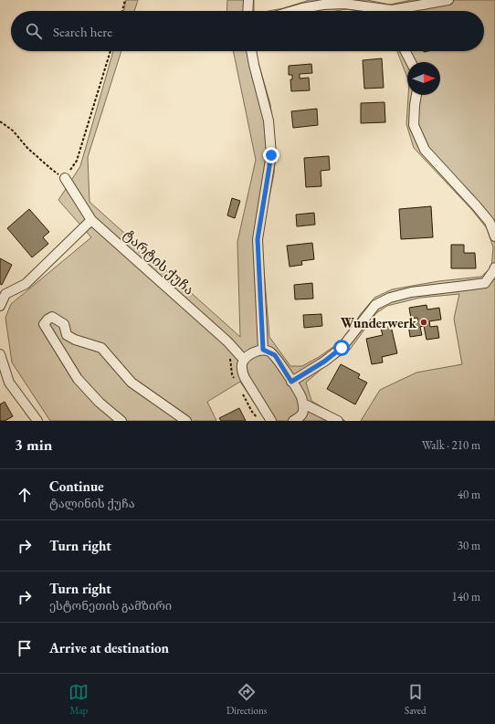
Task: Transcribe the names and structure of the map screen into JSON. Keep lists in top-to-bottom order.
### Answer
{
  "streets": {
    "street": ["ტარტის ქუჩა"]
  },
  "places": ["Wunderwerk"],
  "north": "right",
  "page": {
    "search": "Search here",
    "heading": ["3 min", "Walk · 210 m"],
    "list": [
      ["Continue", "ტალინის ქუჩა", "40 m"],
      ["Turn right", "30 m"],
      ["Turn right", "ესტონეთის გამზირი", "140 m"],
      "Arrive at destination"
    ],
    "nav": ["Map", "Directions", "Saved"]
  }
}
